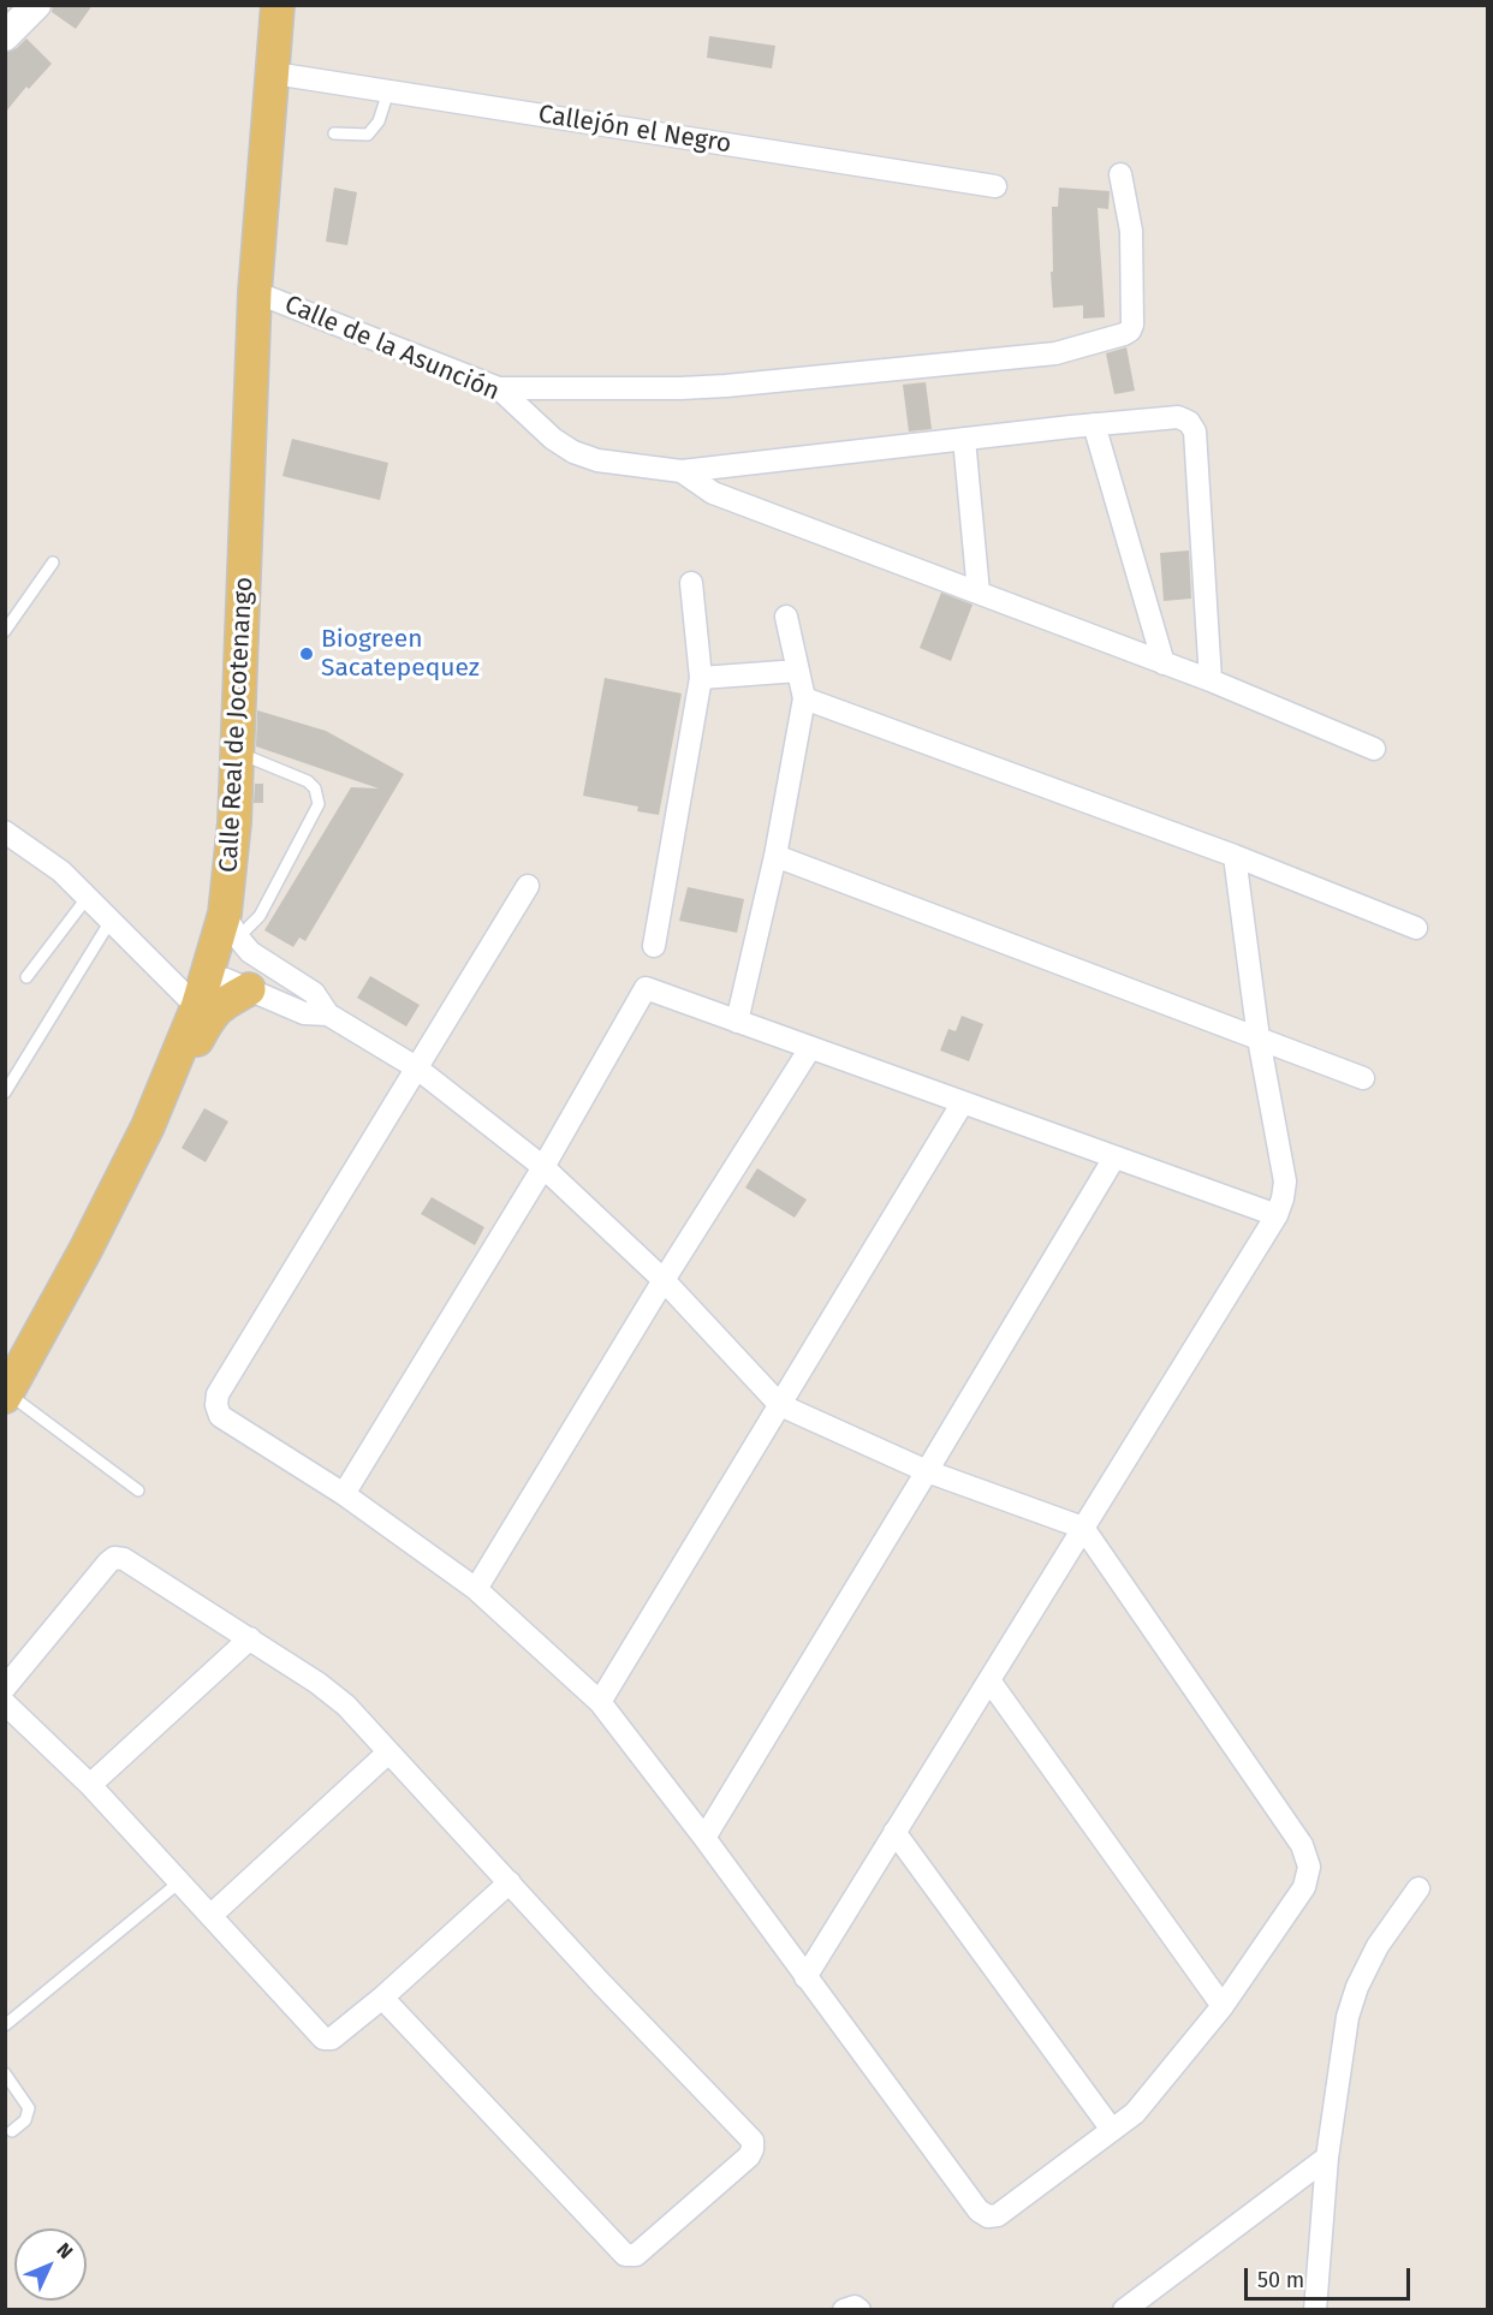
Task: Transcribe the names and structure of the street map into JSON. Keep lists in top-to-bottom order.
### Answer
{
  "streets": {
    "main road": ["Calle Real de Jocotenango"],
    "street": ["Callejón el Negro", "Calle de la Asunción"]
  },
  "crossings": [
    ["Callejón el Negro", "Calle Real de Jocotenango"],
    ["Calle de la Asunción", "Calle Real de Jocotenango"]
  ],
  "places": ["Biogreen Sacatepequez"],
  "scale_bar": "50 m",
  "north": "top right"
}
